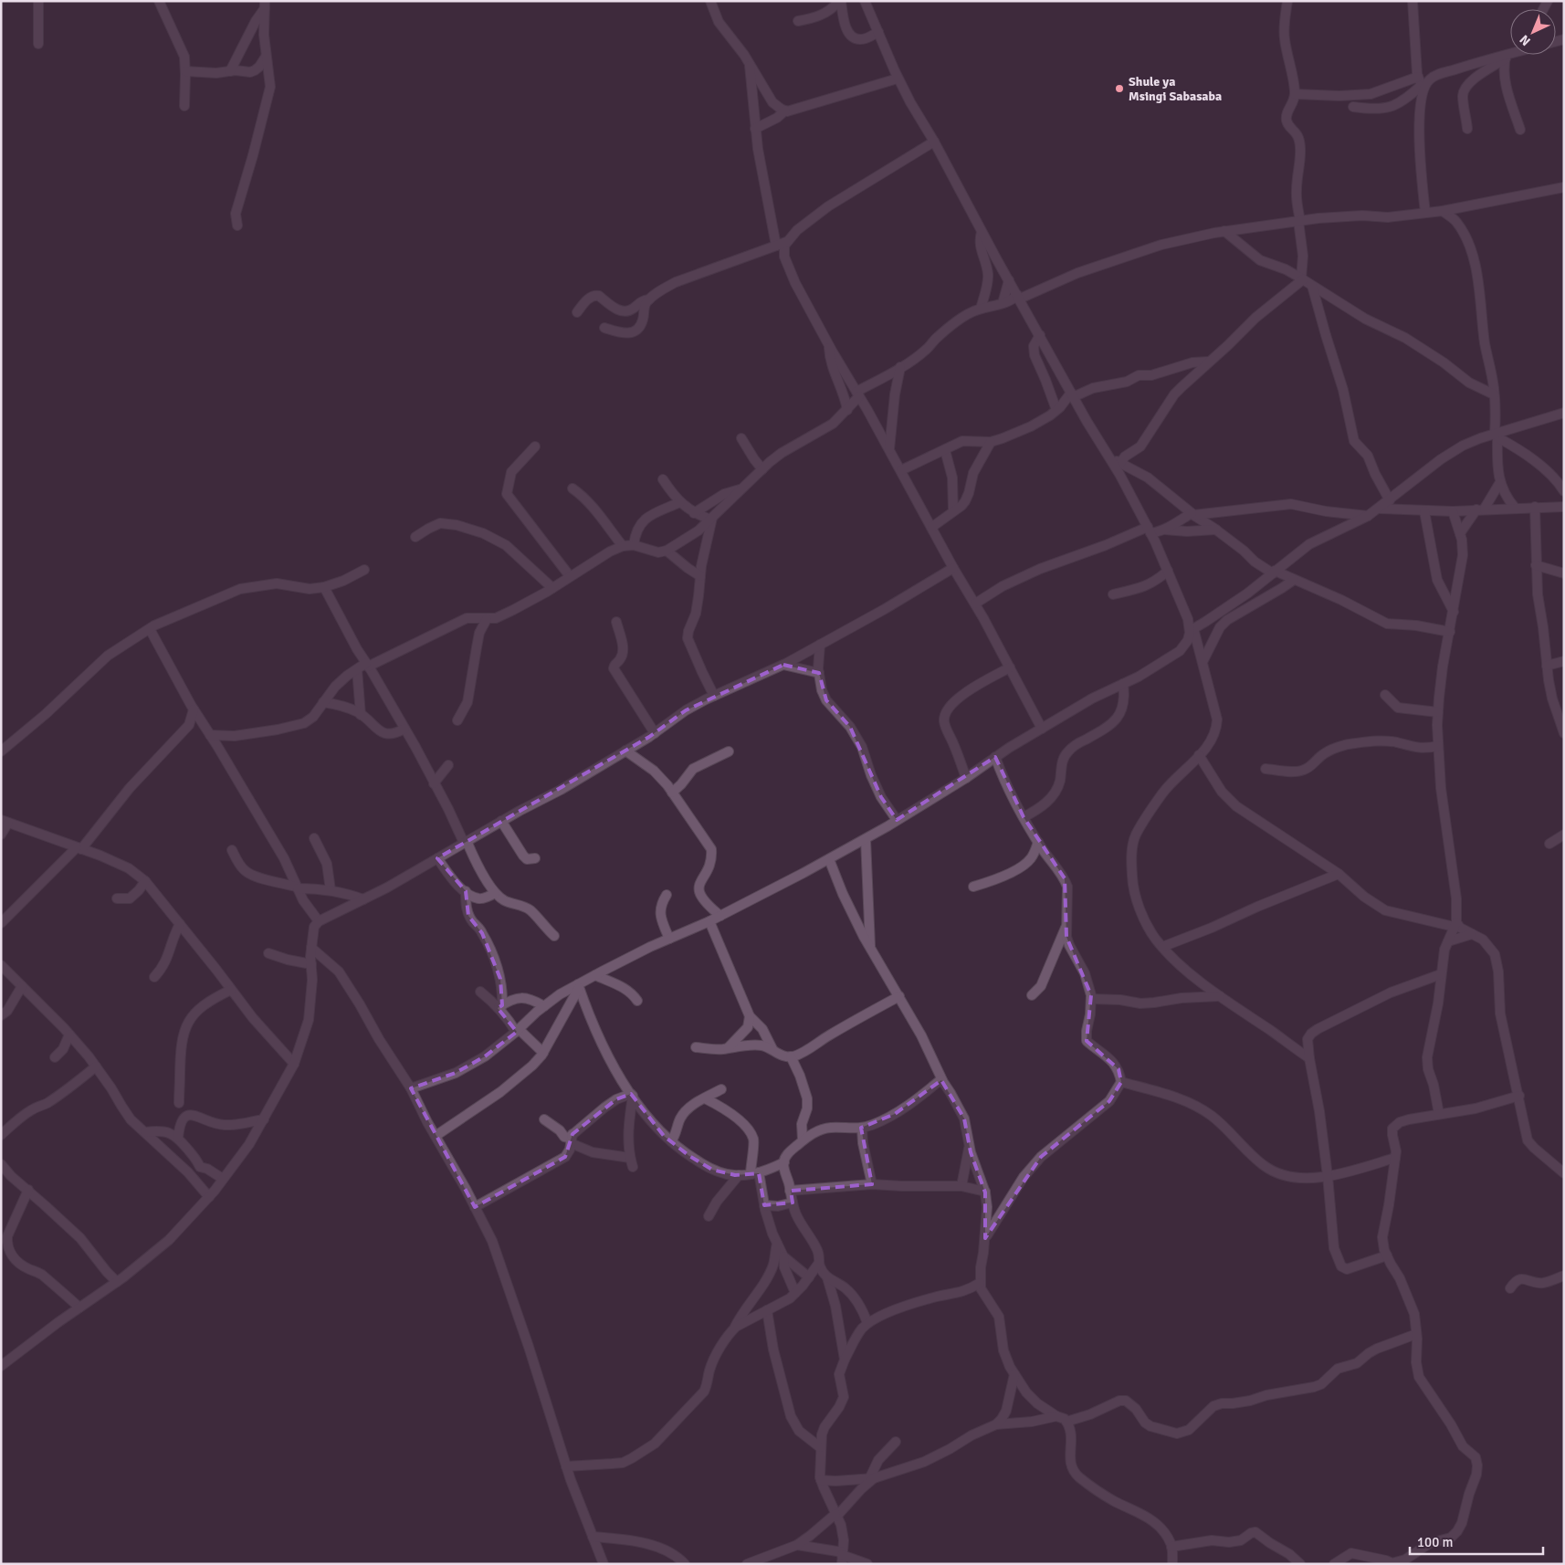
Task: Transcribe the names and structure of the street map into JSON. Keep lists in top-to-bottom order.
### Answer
{
  "places": ["Shule ya Msingi Sabasaba"],
  "scale_bar": "100 m",
  "north": "bottom left"
}
